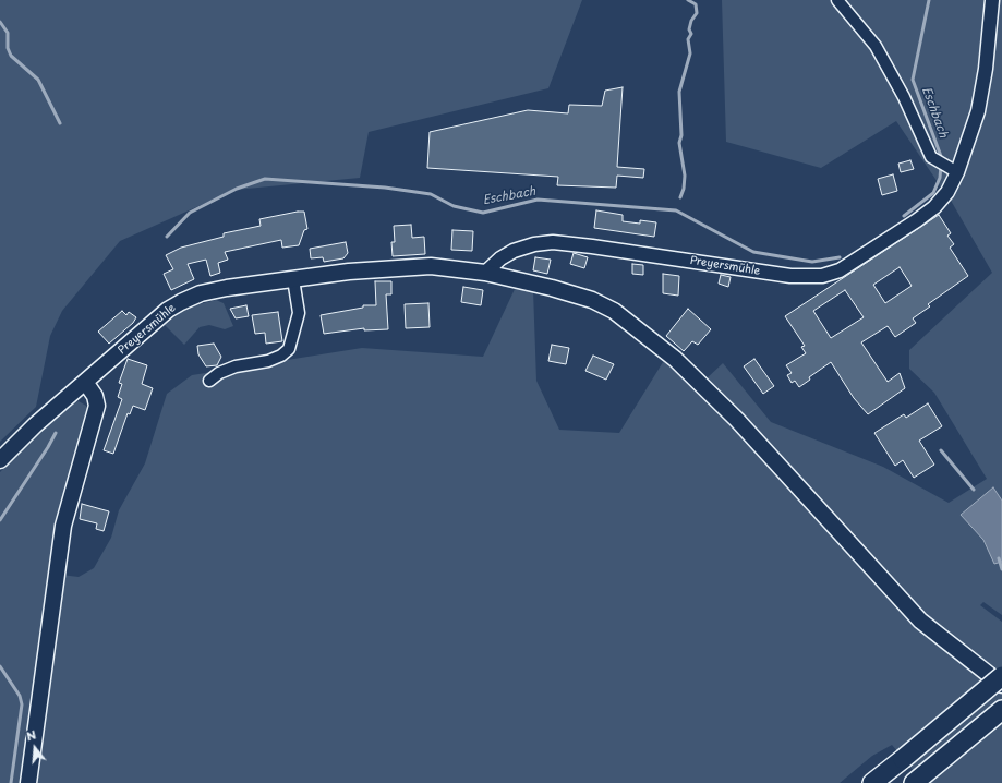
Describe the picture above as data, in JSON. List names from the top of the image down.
{
  "streets": {
    "main road": ["Preyersmühle"]
  },
  "water": ["Eschbach"],
  "north": "top"
}
